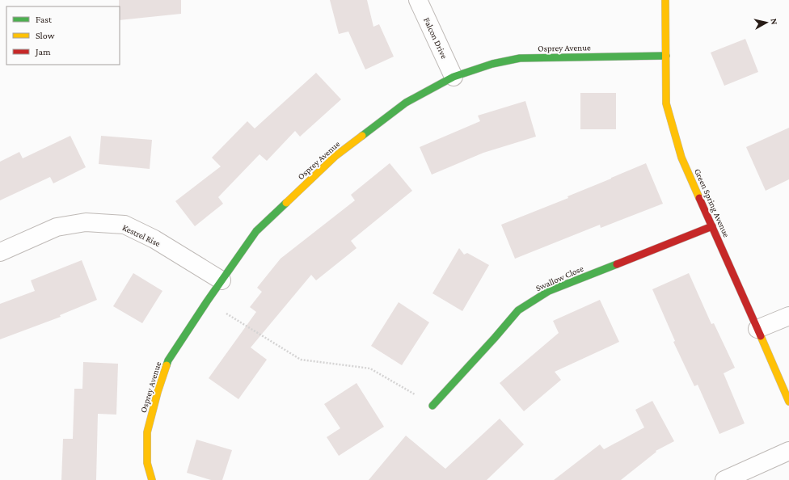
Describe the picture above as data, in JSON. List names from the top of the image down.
{
  "streets": {
    "street": [
      "Falcon Drive",
      "Osprey Avenue",
      "Green Spring Avenue",
      "Kestrel Rise",
      "Swallow Close"
    ]
  },
  "crossings": [
    ["Falcon Drive", "Osprey Avenue"],
    ["Osprey Avenue", "Green Spring Avenue"],
    ["Osprey Avenue", "Kestrel Rise"],
    ["Green Spring Avenue", "Swallow Close"]
  ],
  "legend": ["Fast", "Slow", "Jam"],
  "north": "right"
}
